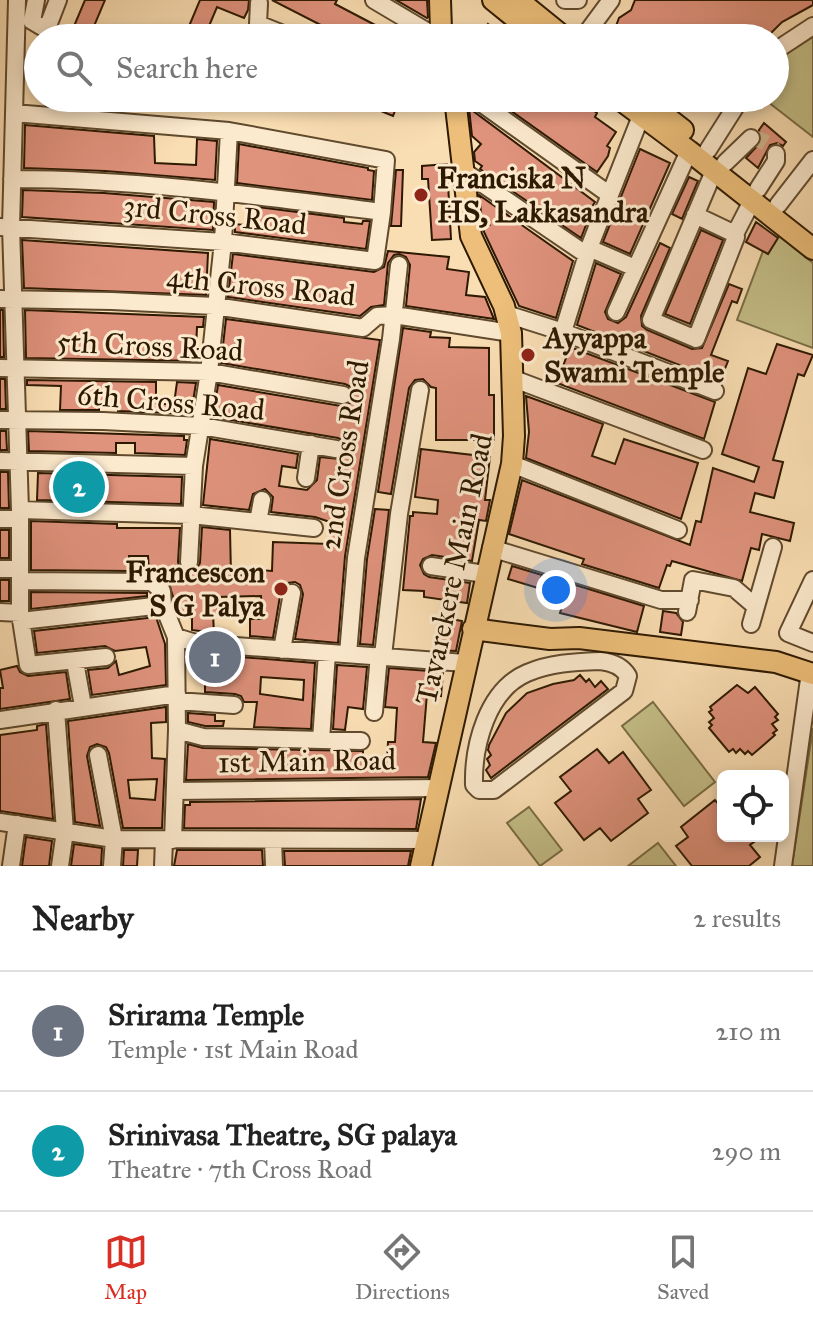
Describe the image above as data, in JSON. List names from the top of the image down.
{
  "streets": {
    "main road": ["Tavarekere Main Road"],
    "street": [
      "3rd Cross Road",
      "4th Cross Road",
      "5th Cross Road",
      "6th Cross Road",
      "2nd Cross Road",
      "1st Main Road"
    ]
  },
  "crossings": [
    ["4th Cross Road", "2nd Cross Road"],
    ["4th Cross Road", "Tavarekere Main Road"],
    ["Tavarekere Main Road", "1st Main Road"]
  ],
  "places": ["Franciska N HS, Lakkasandra", "Ayyappa Swami Temple", "Francescon S G Palya"],
  "page": {
    "search": "Search here",
    "pins": ["2", "1"],
    "heading": ["Nearby", "2 results"],
    "list": [
      {
        "mark": "1",
        "name": "Srirama Temple",
        "note": "Temple · 1st Main Road",
        "value": "210 m"
      },
      {
        "mark": "2",
        "name": "Srinivasa Theatre, SG palaya",
        "note": "Theatre · 7th Cross Road",
        "value": "290 m"
      }
    ],
    "nav": ["Map", "Directions", "Saved"]
  }
}
